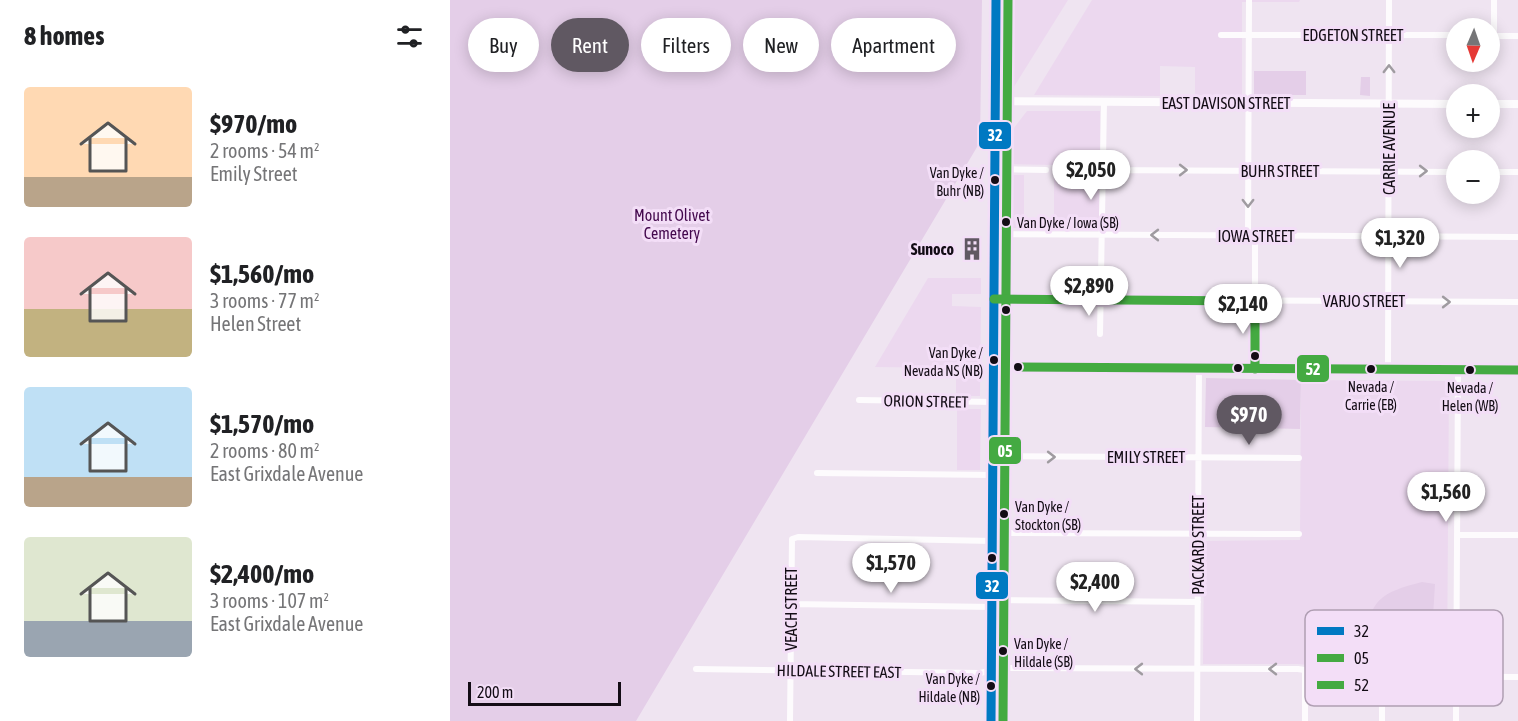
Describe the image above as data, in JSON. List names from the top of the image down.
{
  "streets": {
    "main road": ["EAST DAVISON STREET"],
    "street": [
      "EDGETON STREET",
      "CARRIE AVENUE",
      "BUHR STREET",
      "IOWA STREET",
      "VARJO STREET",
      "ORION STREET",
      "EMILY STREET",
      "PACKARD STREET",
      "VEACH STREET",
      "HILDALE STREET EAST"
    ]
  },
  "crossings": [
    ["EDGETON STREET", "CARRIE AVENUE"],
    ["EAST DAVISON STREET", "CARRIE AVENUE"],
    ["CARRIE AVENUE", "BUHR STREET"],
    ["CARRIE AVENUE", "IOWA STREET"],
    ["CARRIE AVENUE", "VARJO STREET"],
    ["EMILY STREET", "PACKARD STREET"],
    ["PACKARD STREET", "HILDALE STREET EAST"],
    ["VEACH STREET", "HILDALE STREET EAST"]
  ],
  "one_way": ["BUHR STREET", "EMILY STREET", "HILDALE STREET EAST"],
  "parks": ["Mount Olivet Cemetery"],
  "places": {
    "other": [
      "Van Dyke / Buhr (NB)",
      "Van Dyke / Iowa (SB)",
      "Van Dyke / Nevada NS (NB)",
      "Nevada / Carrie (EB)",
      "Nevada / Helen (WB)",
      "Van Dyke / Stockton (SB)",
      "Van Dyke / Hildale (SB)",
      "Van Dyke / Hildale (NB)"
    ],
    "building": ["Sunoco"]
  },
  "lines": ["transit line 32", "transit line 05", "transit line 52"],
  "legend": ["32", "05", "52"],
  "scale_bar": "200 m",
  "north": "bottom",
  "page": {
    "heading": "8 homes",
    "map_buttons": ["+", "−"],
    "chip": [
      "Buy",
      "Rent",
      "Filters",
      "New",
      "Apartment"
    ],
    "list": [
      {
        "name": "$970/mo",
        "note": "2 rooms · 54 m² · Emily Street"
      },
      {
        "name": "$1,560/mo",
        "note": "3 rooms · 77 m² · Helen Street"
      },
      {
        "name": "$1,570/mo",
        "note": "2 rooms · 80 m² · East Grixdale Avenue"
      },
      {
        "name": "$2,400/mo",
        "note": "3 rooms · 107 m² · East Grixdale Avenue"
      }
    ],
    "price": [
      "$2,050",
      "$1,320",
      "$2,890",
      "$2,140",
      "$970",
      "$1,560",
      "$1,570",
      "$2,400"
    ],
    "scale": "200 m"
  }
}
